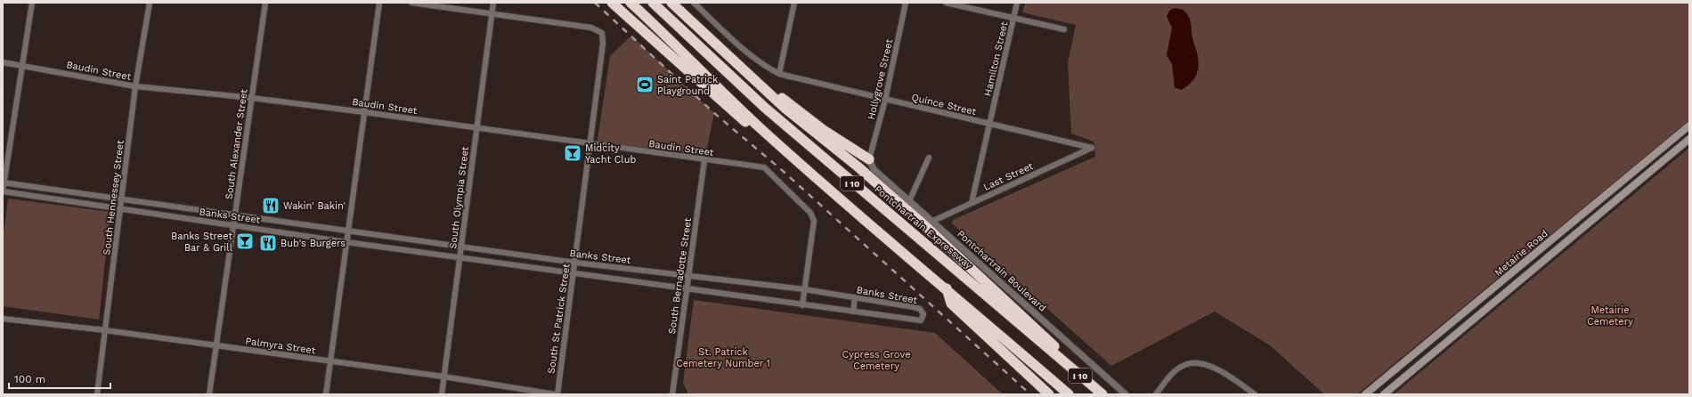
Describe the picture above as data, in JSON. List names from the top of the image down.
{
  "streets": {
    "highway": ["I 10", "Pontchartrain Expressway"],
    "main road": ["Metairie Road"],
    "street": [
      "Hamilton Street",
      "Baudin Street",
      "Hollygrove Street",
      "Quince Street",
      "South Alexander Street",
      "Last Street",
      "South Hennessey Street",
      "South Olympia Street",
      "Banks Street",
      "Pontchartrain Boulevard",
      "South Bernadotte Street",
      "South St Patrick Street",
      "Palmyra Street"
    ]
  },
  "crossings": [
    ["Hamilton Street", "Quince Street"],
    ["Hamilton Street", "Last Street"],
    ["Baudin Street", "South Alexander Street"],
    ["Baudin Street", "South Hennessey Street"],
    ["Baudin Street", "South Olympia Street"],
    ["Baudin Street", "Banks Street"],
    ["Baudin Street", "South Bernadotte Street"],
    ["Baudin Street", "South St Patrick Street"],
    ["Hollygrove Street", "Quince Street"],
    ["Hollygrove Street", "Pontchartrain Boulevard"],
    ["Quince Street", "Last Street"],
    ["South Alexander Street", "Banks Street"],
    ["South Alexander Street", "Palmyra Street"],
    ["Last Street", "Pontchartrain Boulevard"],
    ["South Hennessey Street", "Banks Street"],
    ["South Hennessey Street", "Palmyra Street"],
    ["South Olympia Street", "Banks Street"],
    ["South Olympia Street", "South St Patrick Street"],
    ["South Olympia Street", "Palmyra Street"],
    ["Banks Street", "South Bernadotte Street"],
    ["Banks Street", "South St Patrick Street"],
    ["South St Patrick Street", "Palmyra Street"]
  ],
  "parks": ["Metairie Cemetery", "St. Patrick Cemetery Number 1", "Cypress Grove Cemetery"],
  "places": {
    "sports": ["Saint Patrick Playground"],
    "bar": ["Midcity Yacht Club", "Banks Street Bar & Grill"],
    "restaurant": ["Wakin' Bakin'", "Bub's Burgers"]
  },
  "scale_bar": "100 m"
}
